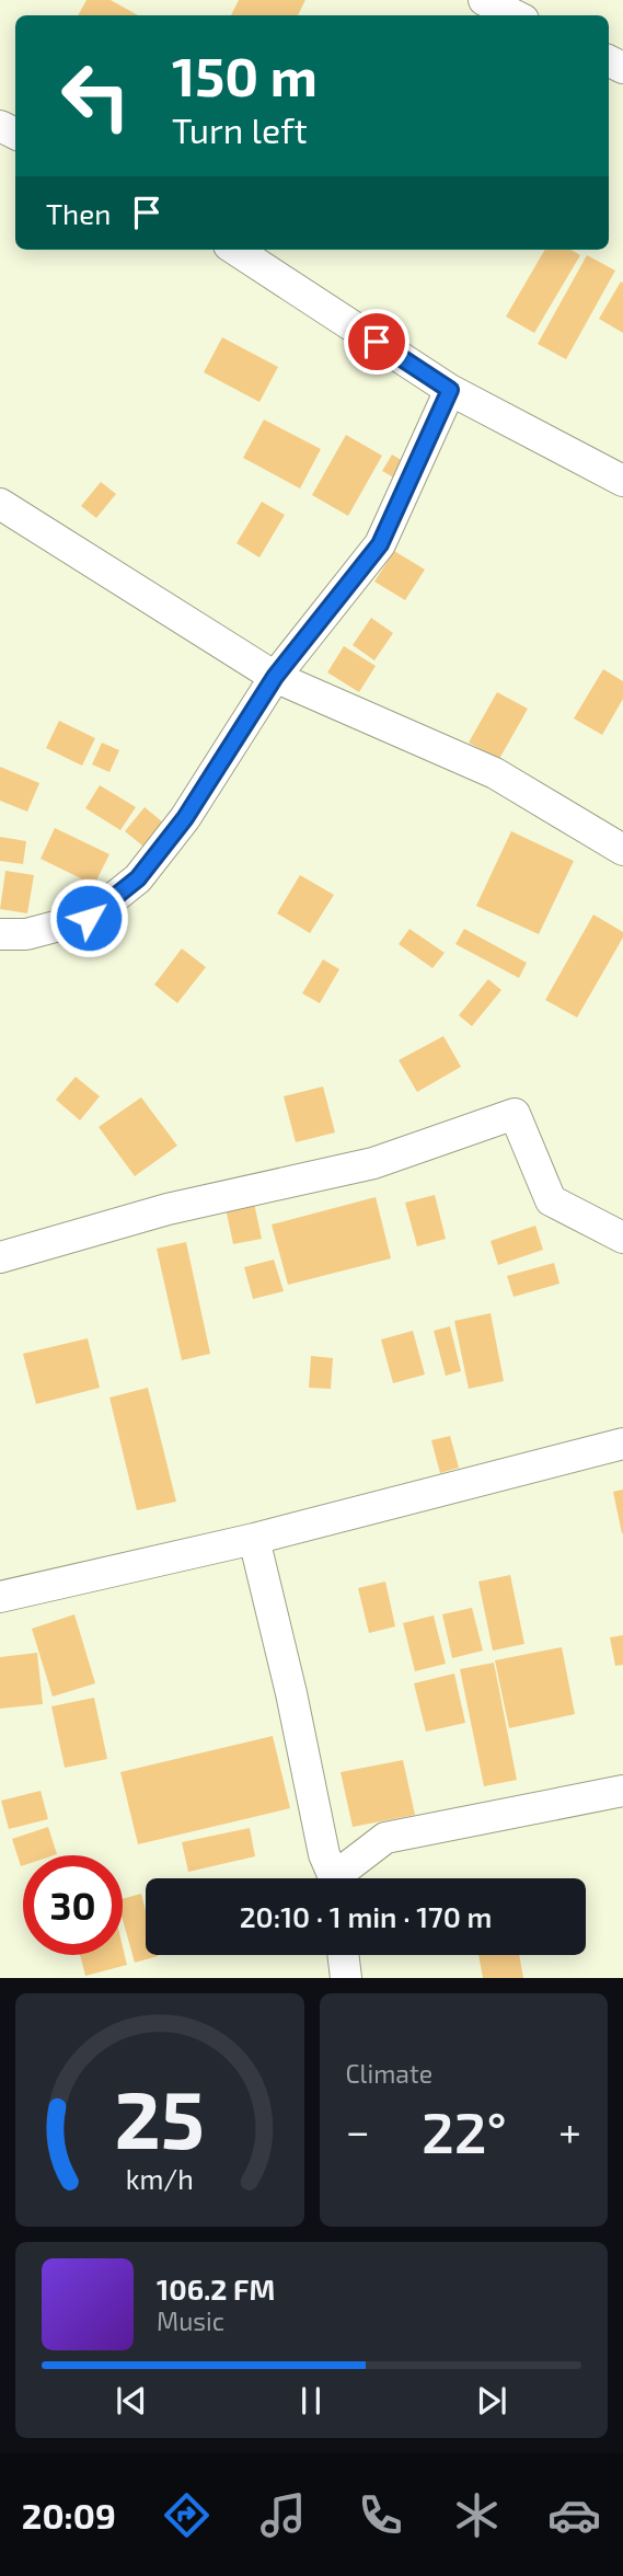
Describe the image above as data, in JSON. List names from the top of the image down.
{
  "page": {
    "turn": ["150 m", "Turn left"],
    "then": "Then",
    "limit": "30",
    "trip": "20:10 · 1 min · 170 m",
    "tile": "Climate",
    "heat": ["−", "22°", "+"],
    "song": ["106.2 FM", "Music"],
    "tabs": "20:09",
    "gauge": ["25", "km/h"]
  }
}
